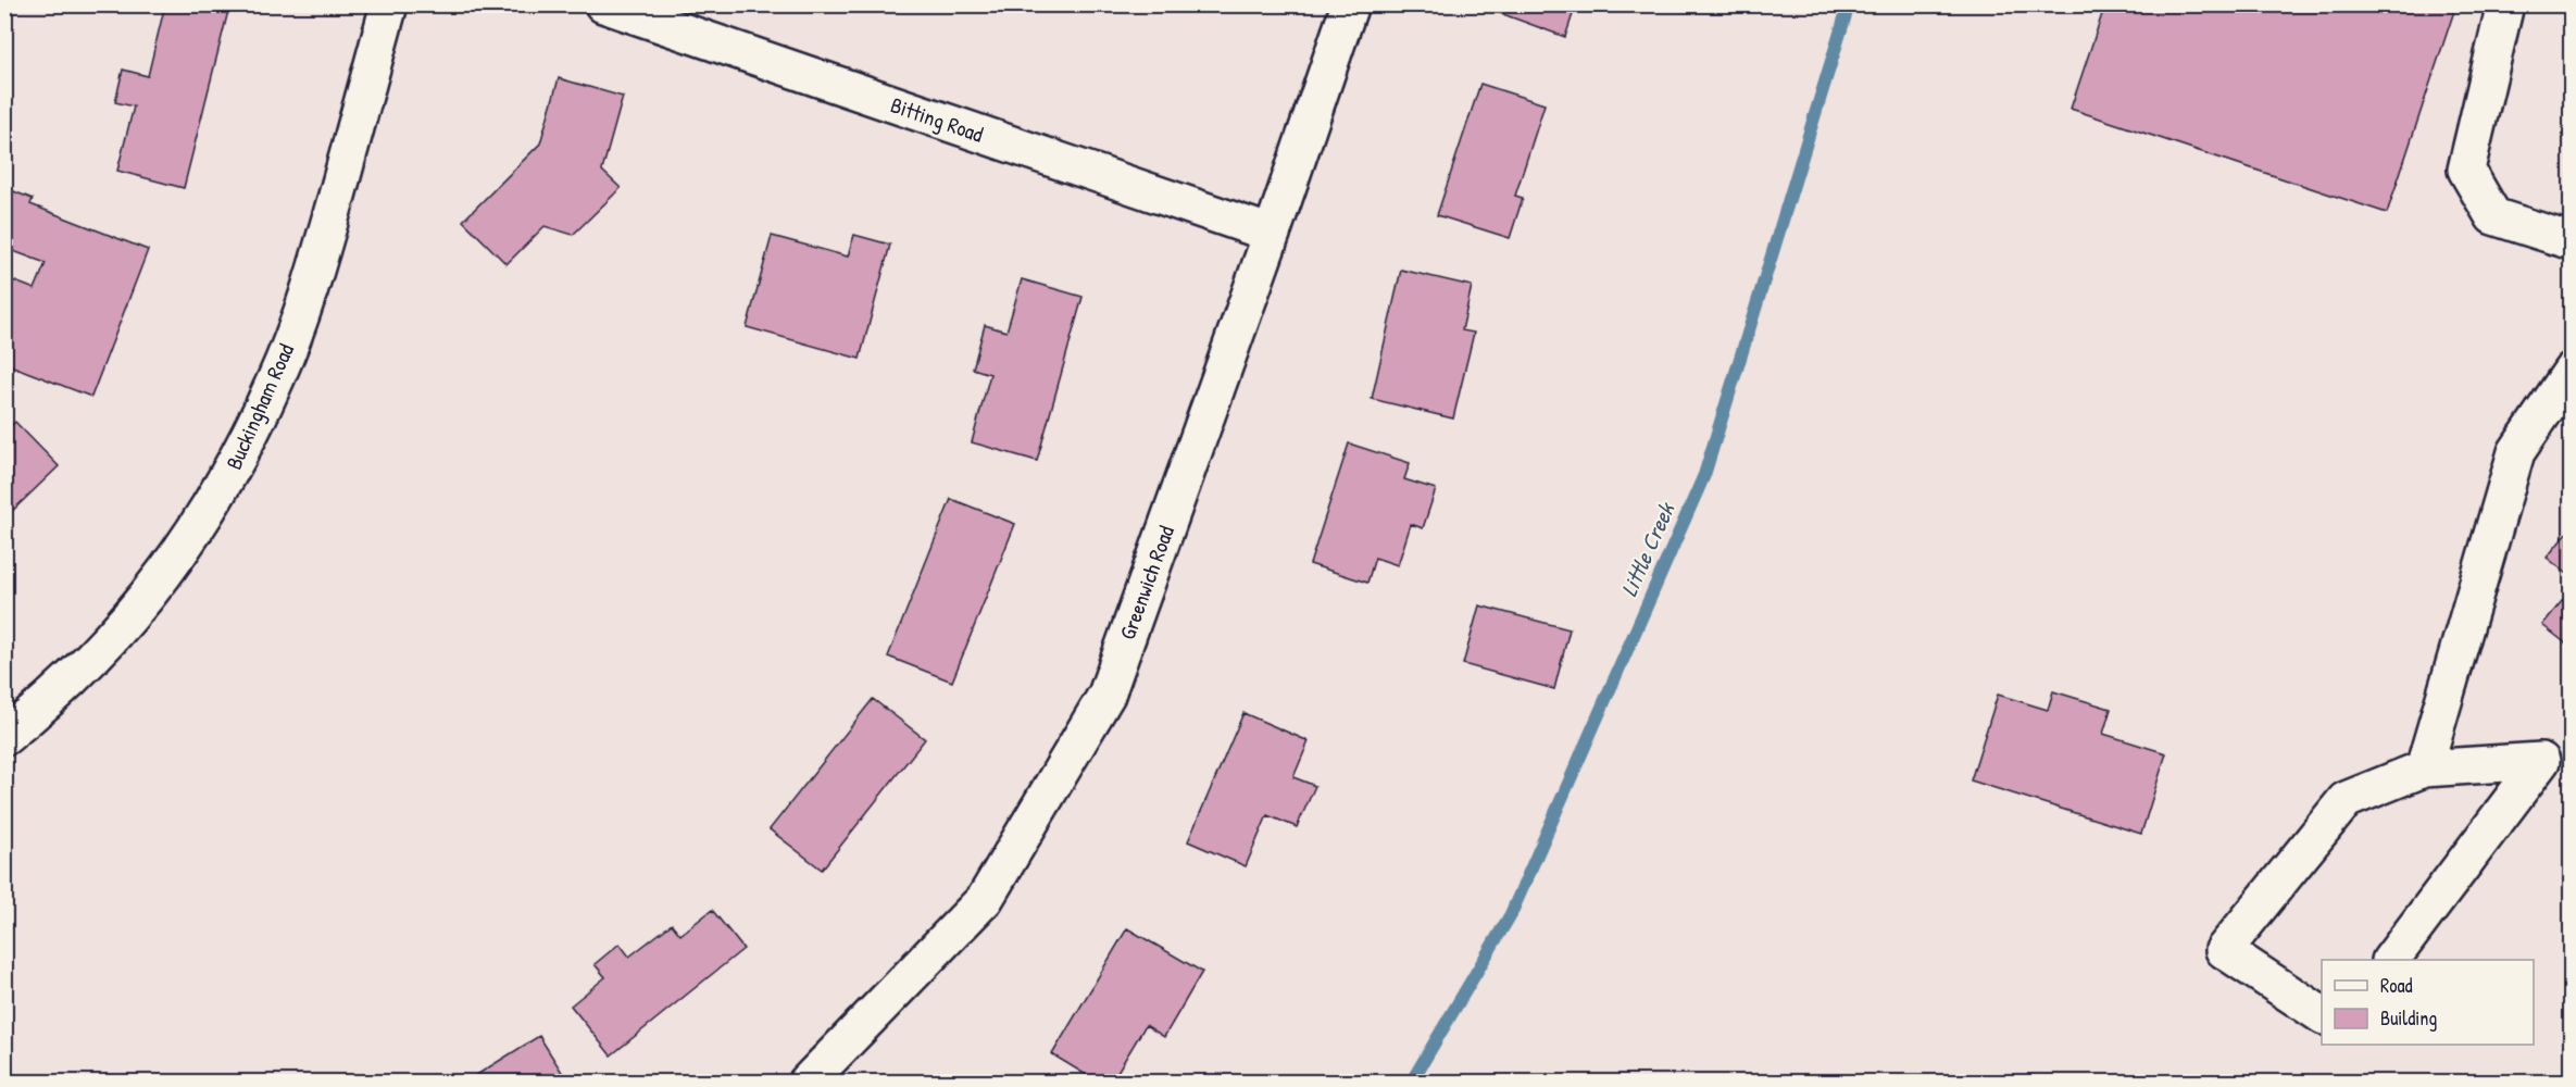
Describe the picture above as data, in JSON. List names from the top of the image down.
{
  "streets": {
    "street": ["Bitting Road", "Buckingham Road", "Greenwich Road"]
  },
  "crossings": [
    ["Bitting Road", "Greenwich Road"]
  ],
  "water": ["Little Creek"],
  "legend": ["Road", "Building"]
}
